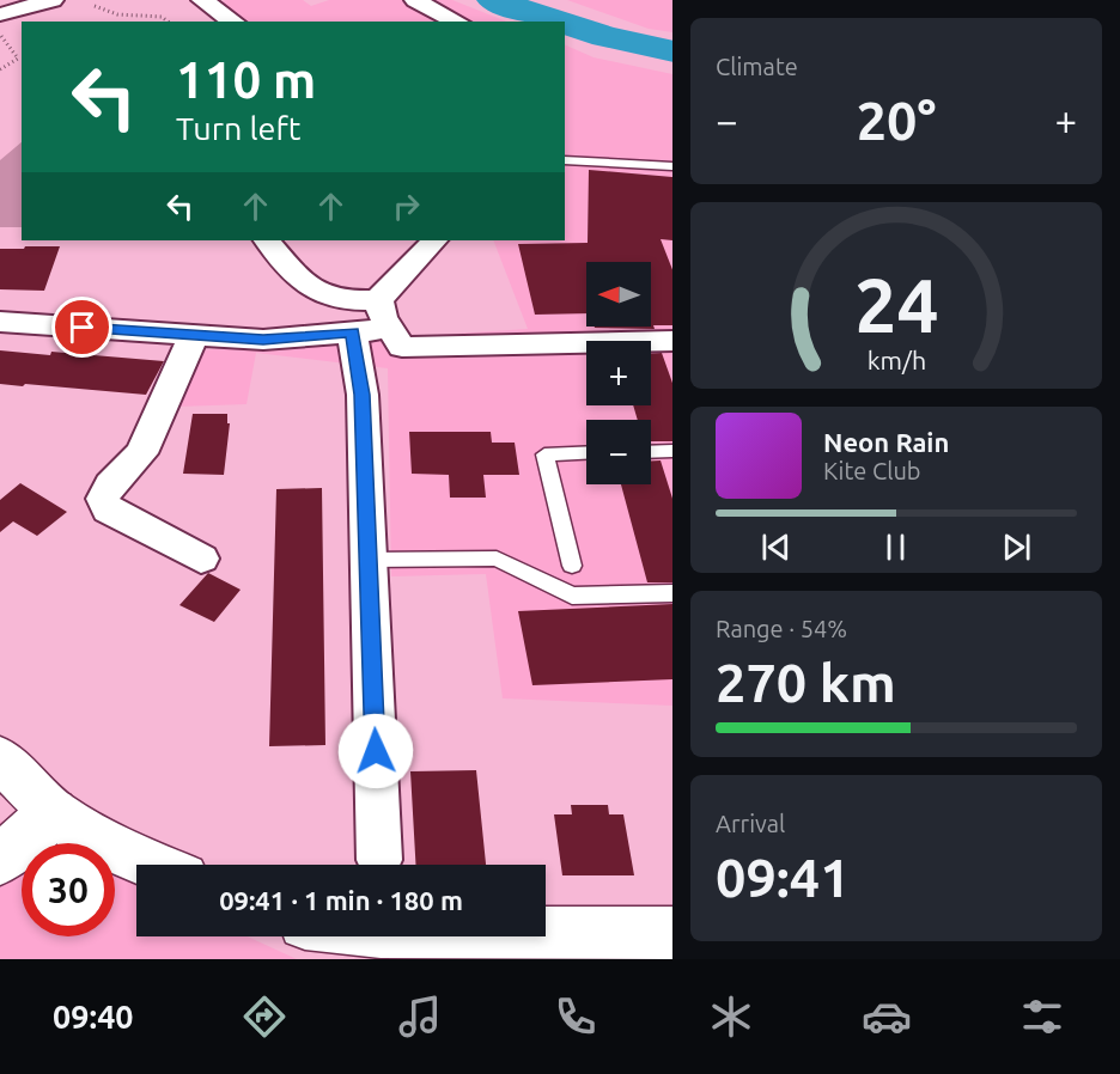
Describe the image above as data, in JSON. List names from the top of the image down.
{
  "north": "left",
  "page": {
    "tile": [
      "Climate",
      ["Range · 54%", "270 km"],
      ["Arrival", "09:41"]
    ],
    "turn": ["110 m", "Turn left"],
    "heat": ["−", "20°", "+"],
    "map_buttons": ["+", "−"],
    "song": ["Neon Rain", "Kite Club"],
    "limit": "30",
    "trip": "09:41 · 1 min · 180 m",
    "tabs": "09:40",
    "gauge": ["24", "km/h"]
  }
}
